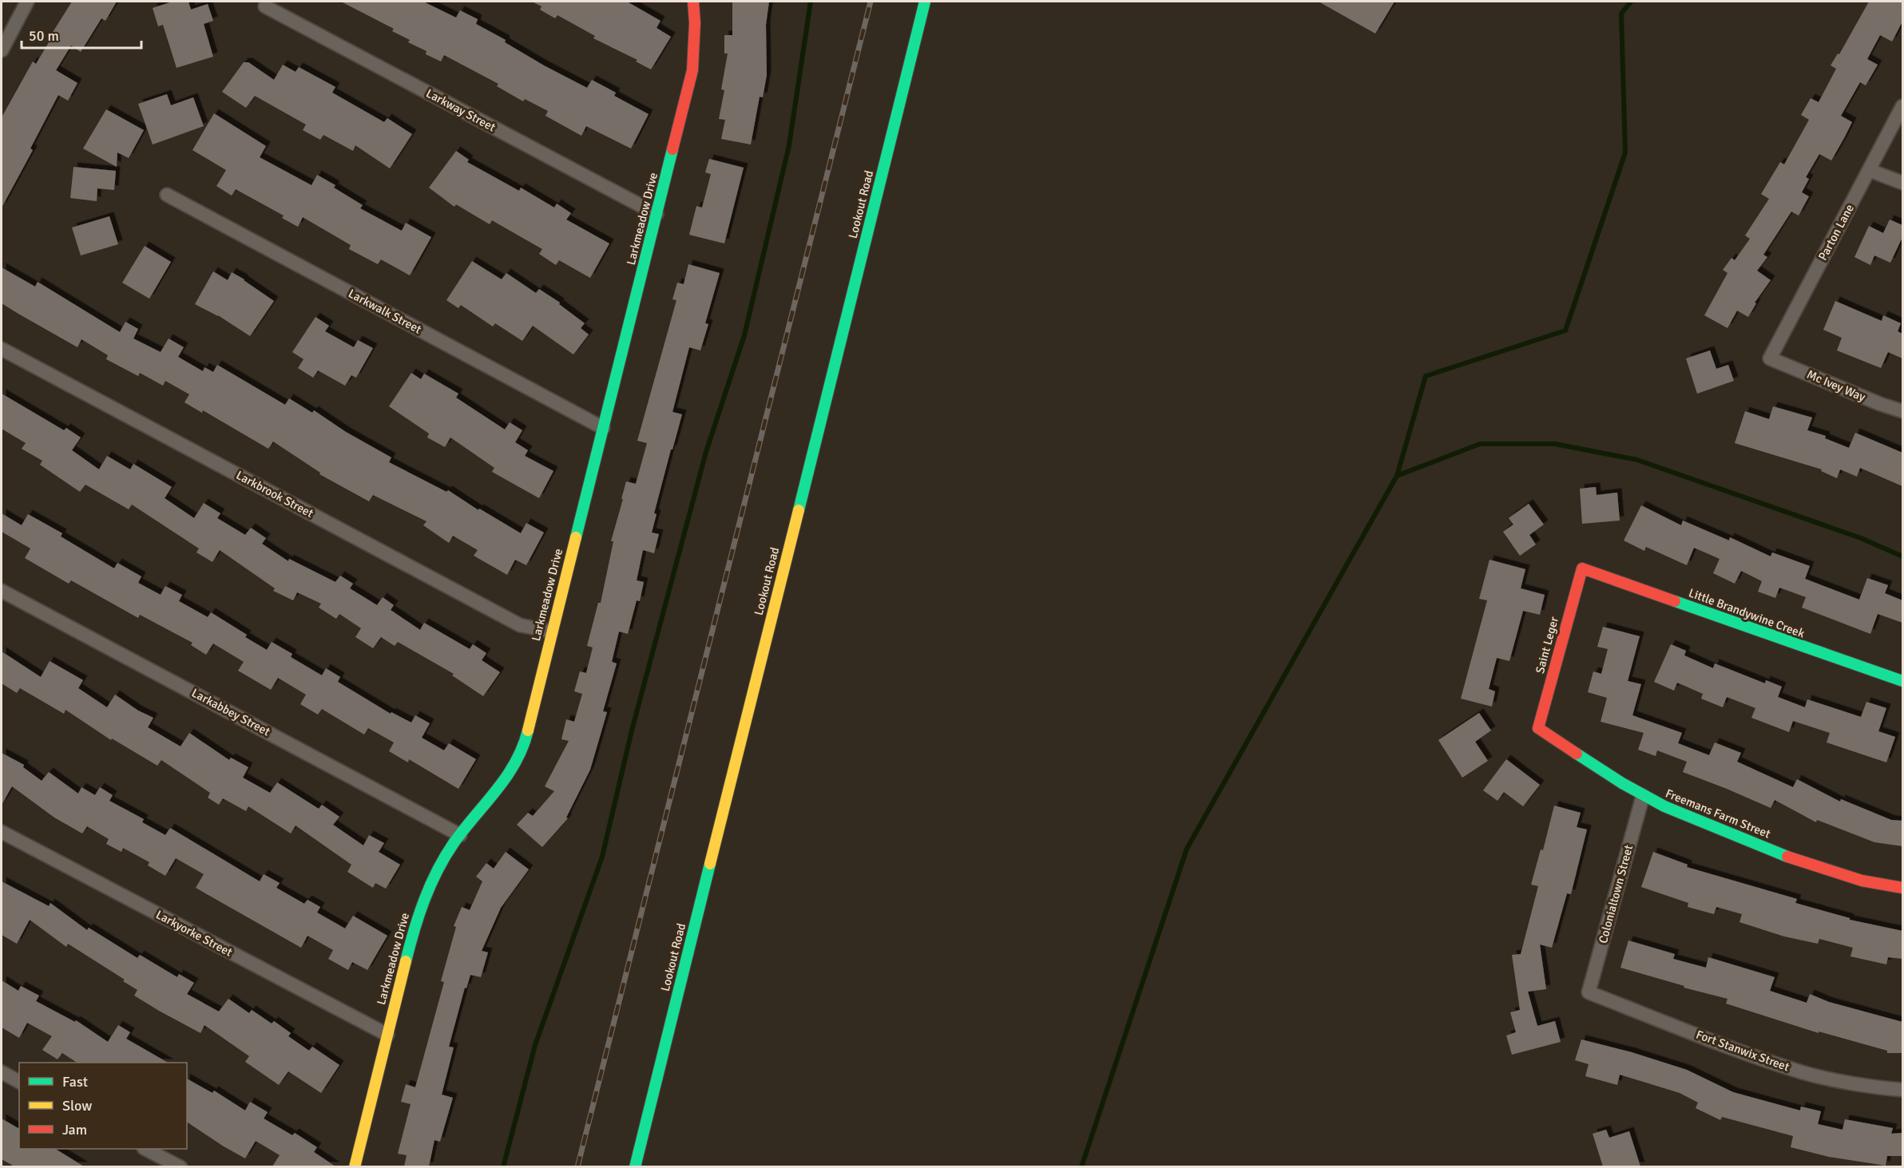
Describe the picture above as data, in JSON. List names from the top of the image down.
{
  "streets": {
    "street": [
      "Larkway Street",
      "Lookout Road",
      "Larkmeadow Drive",
      "Parton Lane",
      "Larkwalk Street",
      "Mc Ivey Way",
      "Larkbrook Street",
      "Little Brandywine Creek",
      "Saint Leger",
      "Larkabbey Street",
      "Freemans Farm Street",
      "Colonialtown Street",
      "Larkyorke Street",
      "Fort Stanwix Street"
    ]
  },
  "crossings": [
    ["Larkway Street", "Larkmeadow Drive"],
    ["Larkmeadow Drive", "Larkwalk Street"],
    ["Larkmeadow Drive", "Larkbrook Street"],
    ["Larkmeadow Drive", "Larkabbey Street"],
    ["Larkmeadow Drive", "Larkyorke Street"],
    ["Parton Lane", "Mc Ivey Way"],
    ["Little Brandywine Creek", "Saint Leger"],
    ["Saint Leger", "Freemans Farm Street"],
    ["Freemans Farm Street", "Colonialtown Street"],
    ["Colonialtown Street", "Fort Stanwix Street"]
  ],
  "legend": ["Fast", "Slow", "Jam"],
  "scale_bar": "50 m"
}
